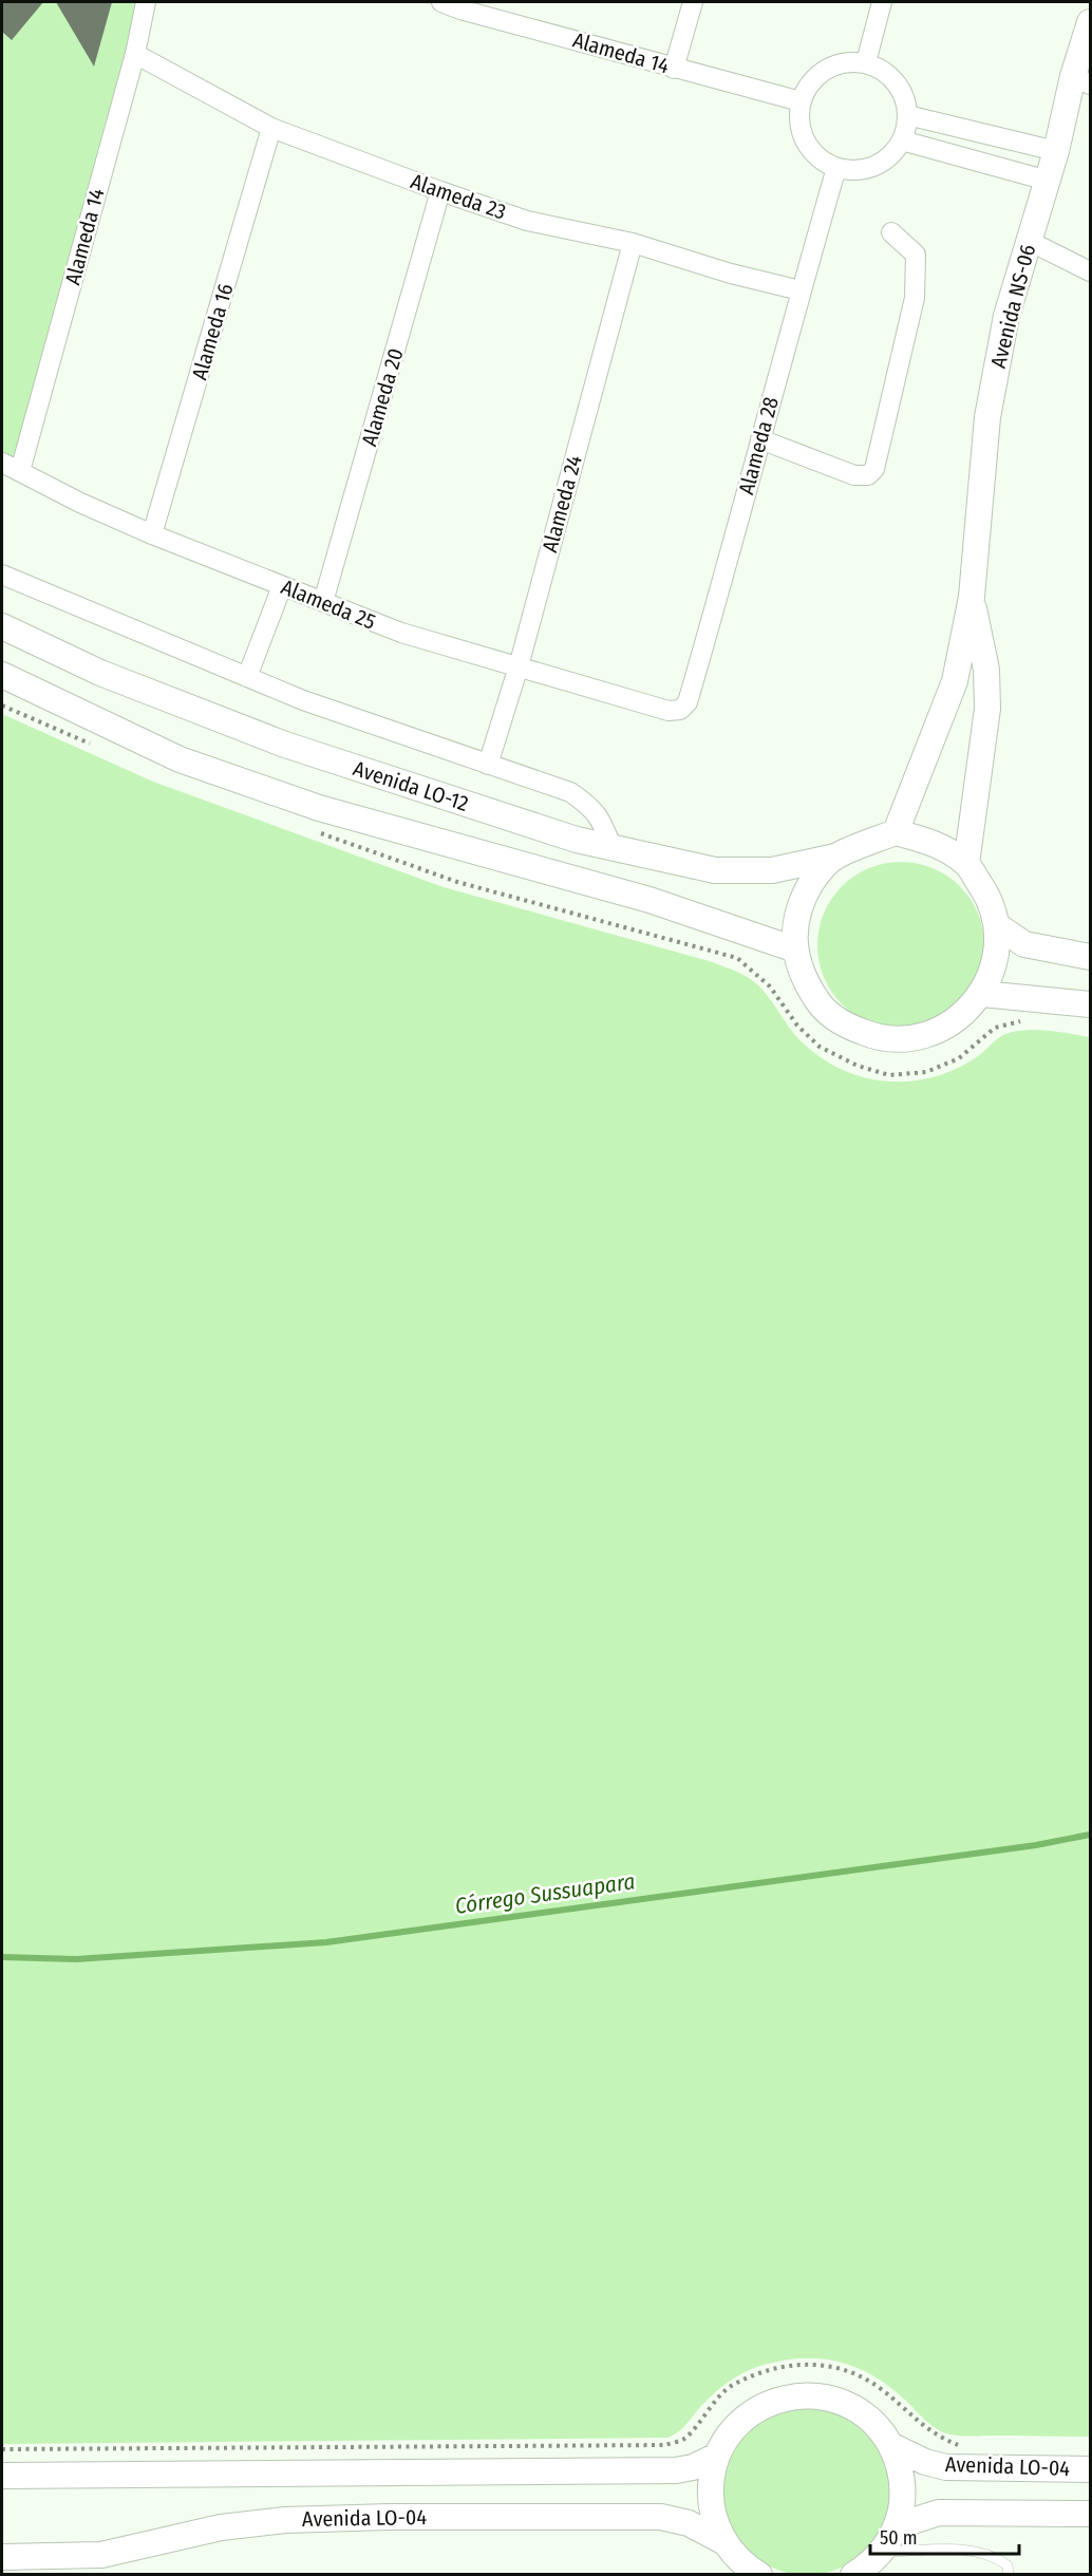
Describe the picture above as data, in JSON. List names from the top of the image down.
{
  "streets": {
    "street": [
      "Alameda 14",
      "Alameda 23",
      "Avenida NS-06",
      "Alameda 16",
      "Alameda 20",
      "Alameda 28",
      "Alameda 24",
      "Alameda 25",
      "Avenida LO-12",
      "Avenida LO-04"
    ]
  },
  "crossings": [
    ["Alameda 14", "Alameda 23"],
    ["Alameda 14", "Alameda 28"],
    ["Alameda 14", "Alameda 25"],
    ["Alameda 23", "Alameda 16"],
    ["Alameda 23", "Alameda 20"],
    ["Alameda 23", "Alameda 28"],
    ["Alameda 23", "Alameda 24"],
    ["Avenida NS-06", "Avenida LO-12"],
    ["Alameda 16", "Alameda 25"],
    ["Alameda 20", "Alameda 25"],
    ["Alameda 28", "Alameda 25"],
    ["Alameda 24", "Alameda 25"]
  ],
  "water": ["Córrego Sussuapara"],
  "scale_bar": "50 m"
}
